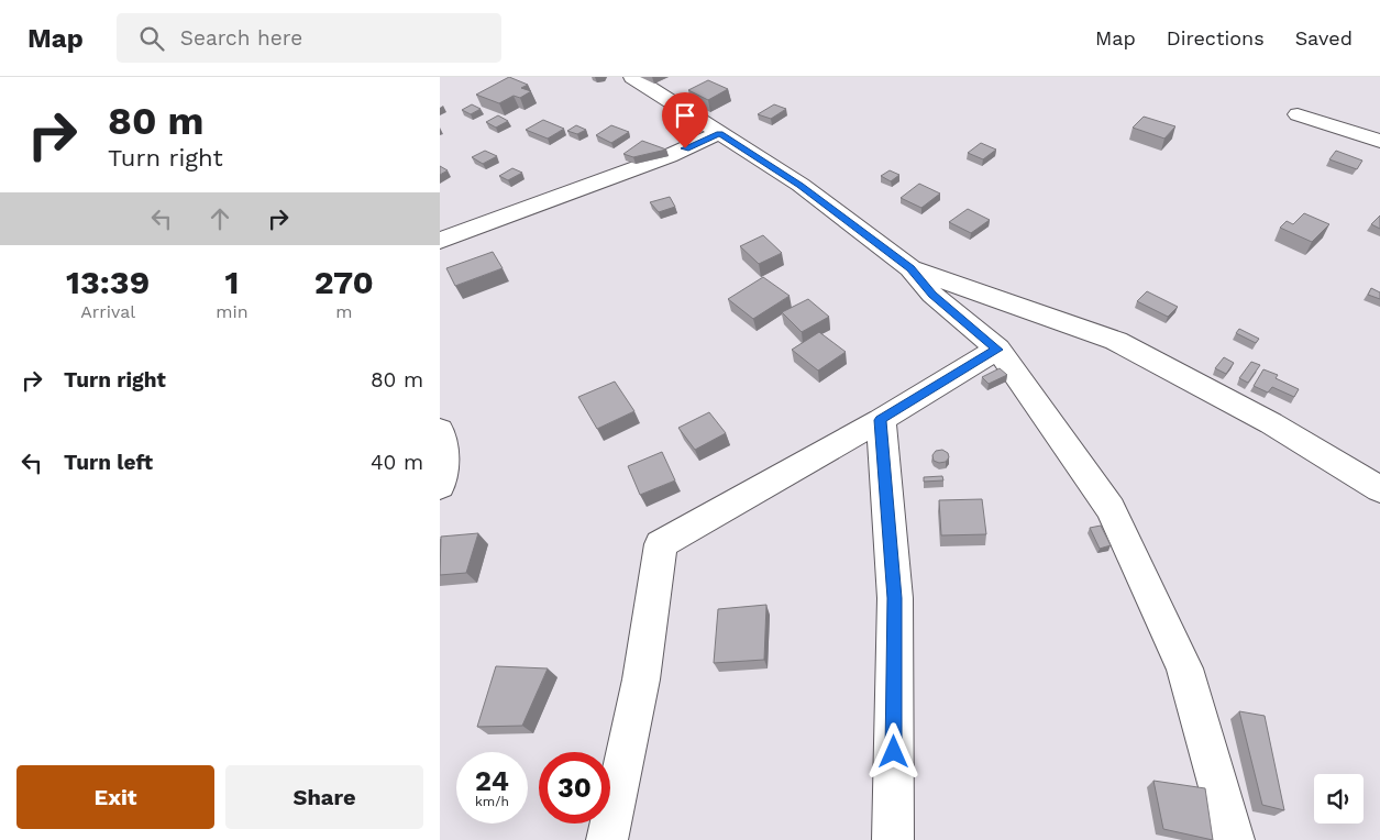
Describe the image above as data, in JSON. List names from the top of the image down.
{
  "page": {
    "header": "Map",
    "search": "Search here",
    "nav": ["Map", "Directions", "Saved"],
    "turn": ["80 m", "Turn right"],
    "eta": [
      "13:39",
      "Arrival",
      "1",
      "min",
      "270",
      "m"
    ],
    "list": [
      {
        "name": "Turn right",
        "value": "80 m"
      },
      {
        "name": "Turn left",
        "value": "40 m"
      }
    ],
    "speed": "24 km/h",
    "limit": "30",
    "buttons": ["Exit", "Share"]
  }
}
